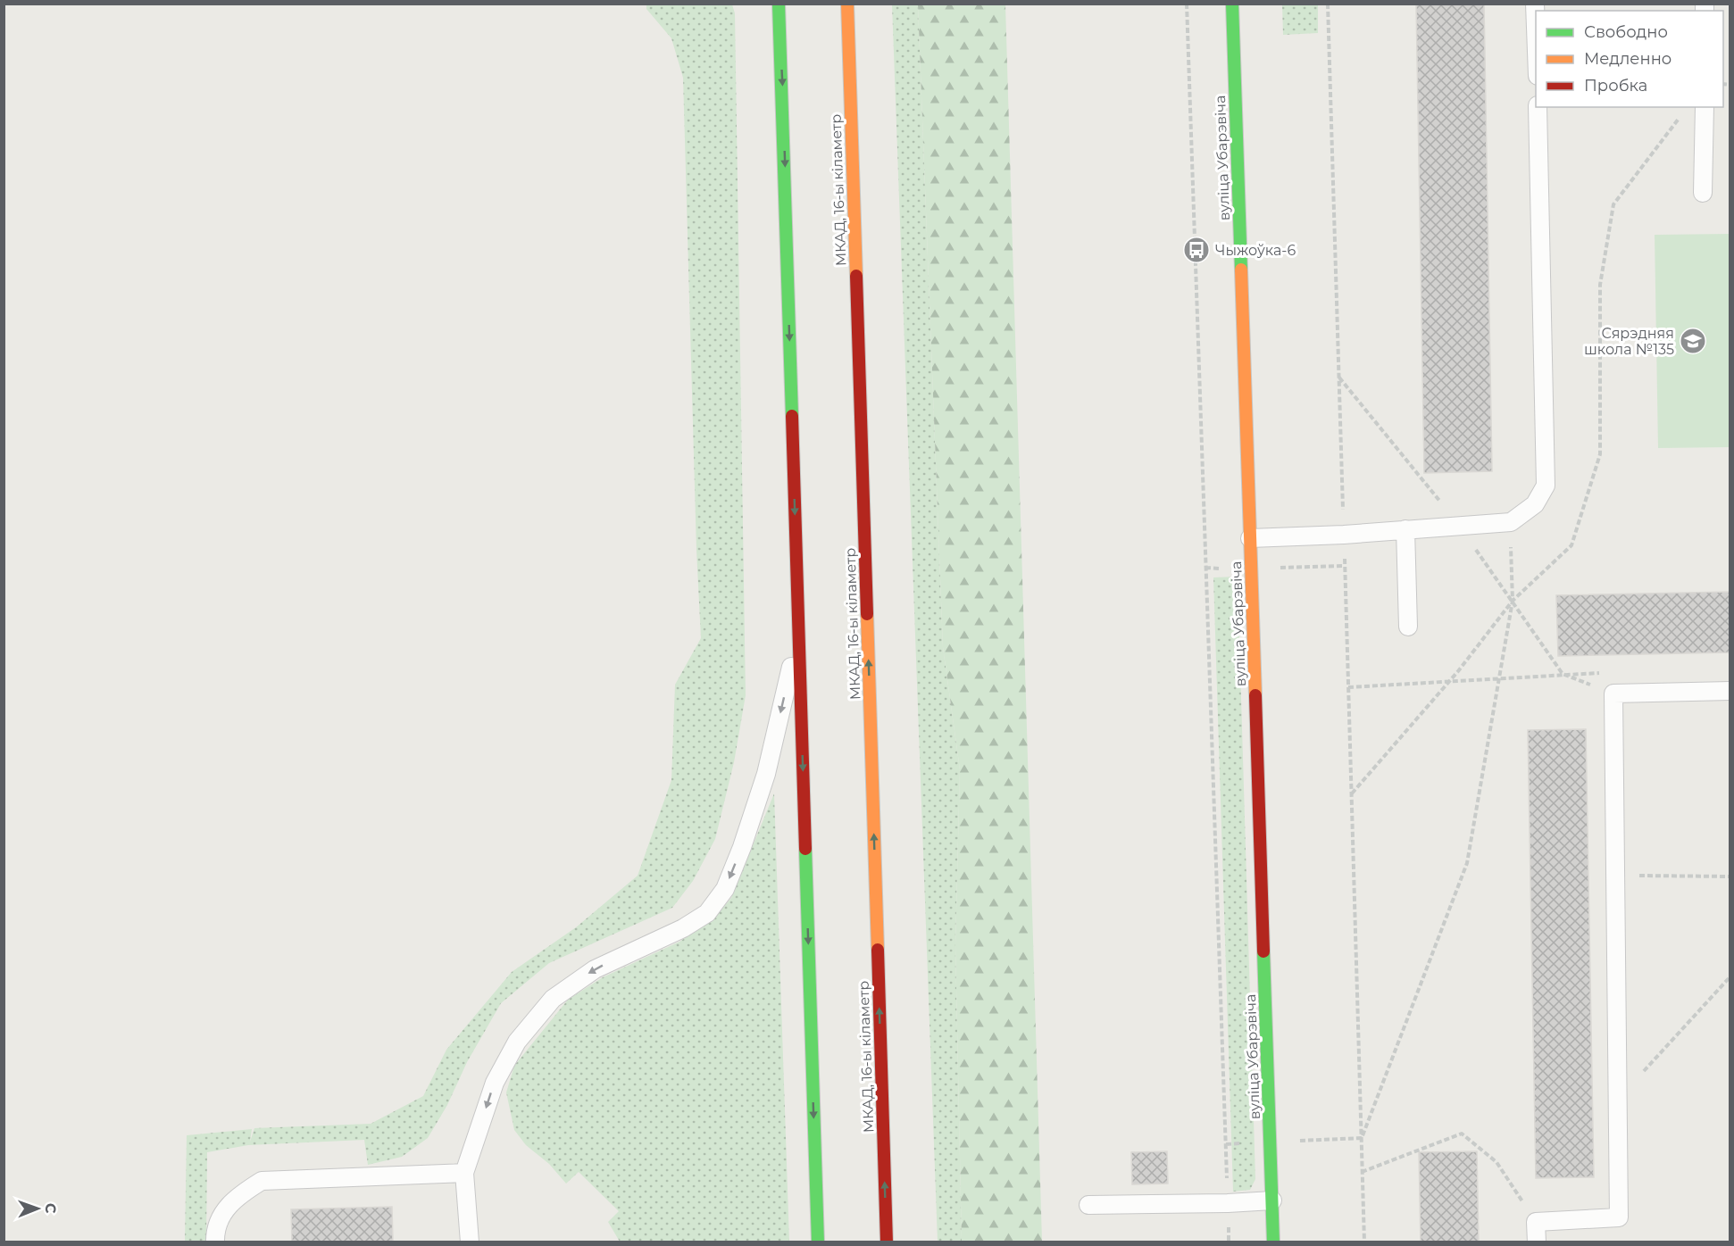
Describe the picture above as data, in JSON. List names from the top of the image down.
{
  "streets": {
    "main road": ["вуліца Убарэвіча", "МКАД, 16-ы кіламетр"]
  },
  "places": {
    "bus stop": ["Чыжоўка-6"],
    "school or university": ["Сярэдняя школа №135"]
  },
  "legend": ["Свободно", "Медленно", "Пробка"],
  "north": "right"
}
